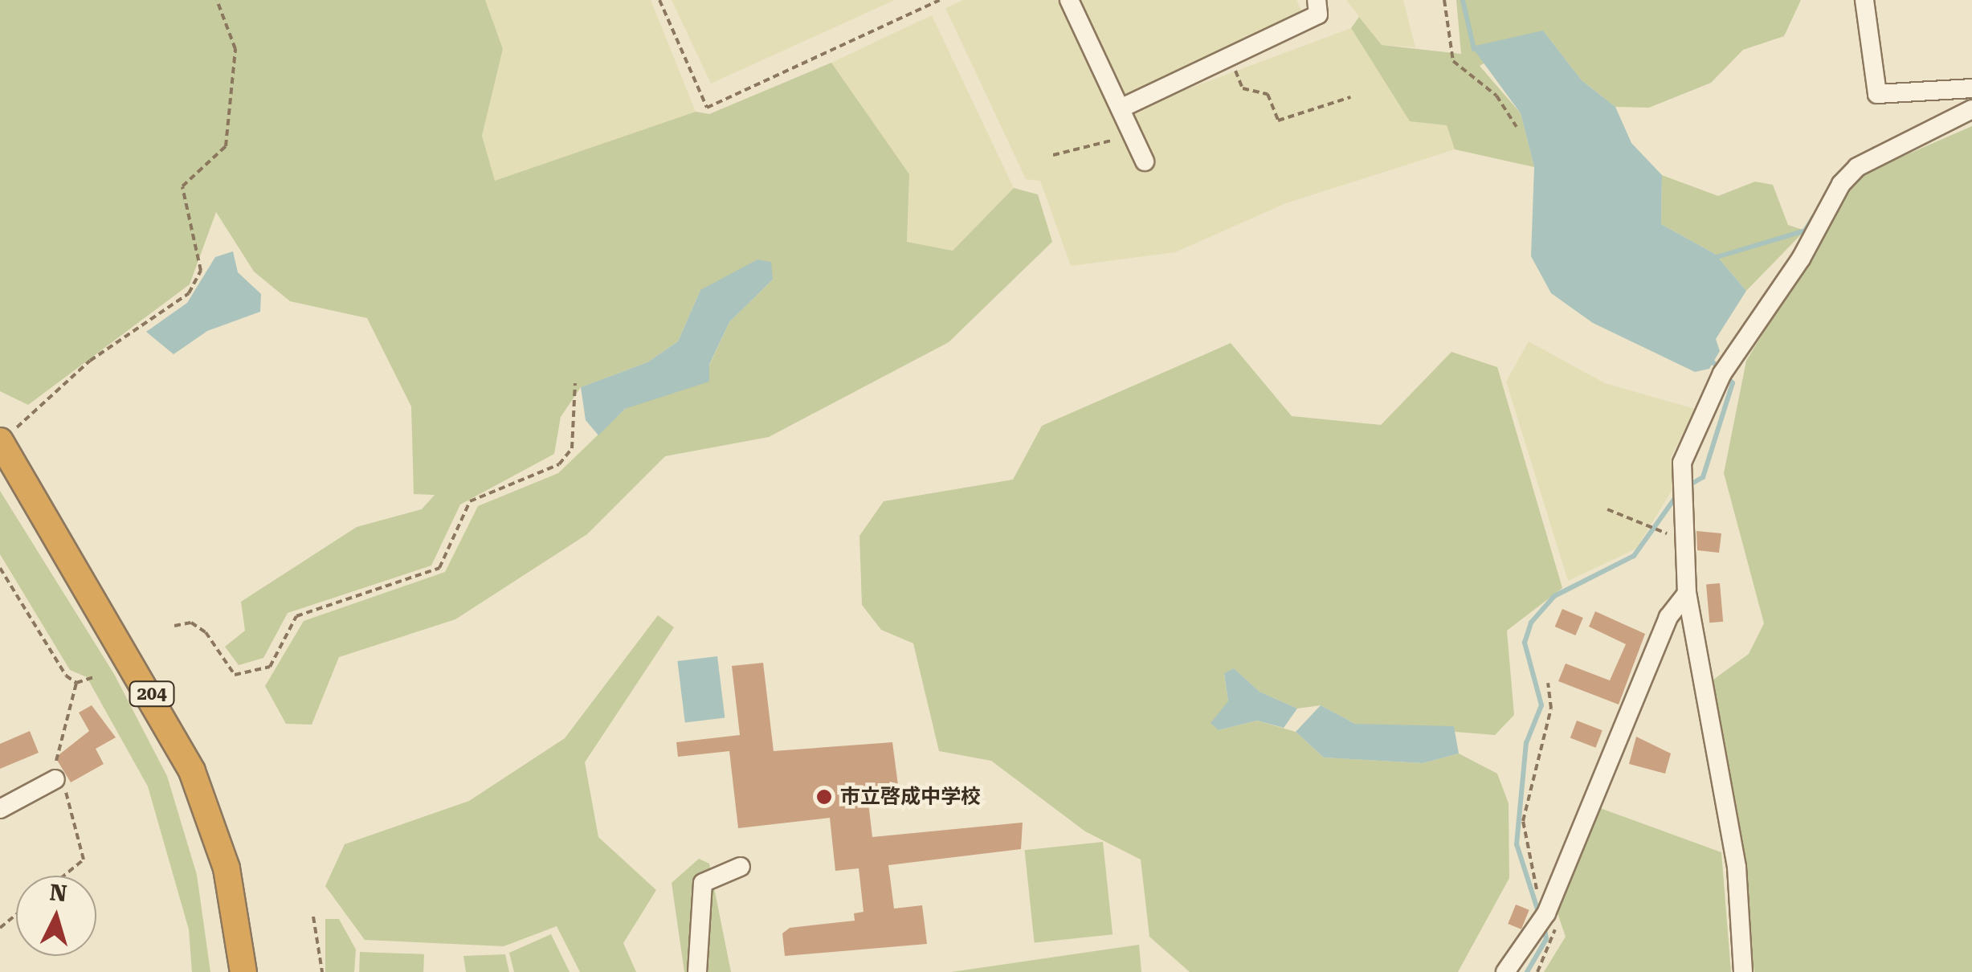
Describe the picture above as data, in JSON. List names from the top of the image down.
{
  "streets": {
    "highway": ["204"]
  },
  "places": ["市立啓成中学校"],
  "north": "top"
}
